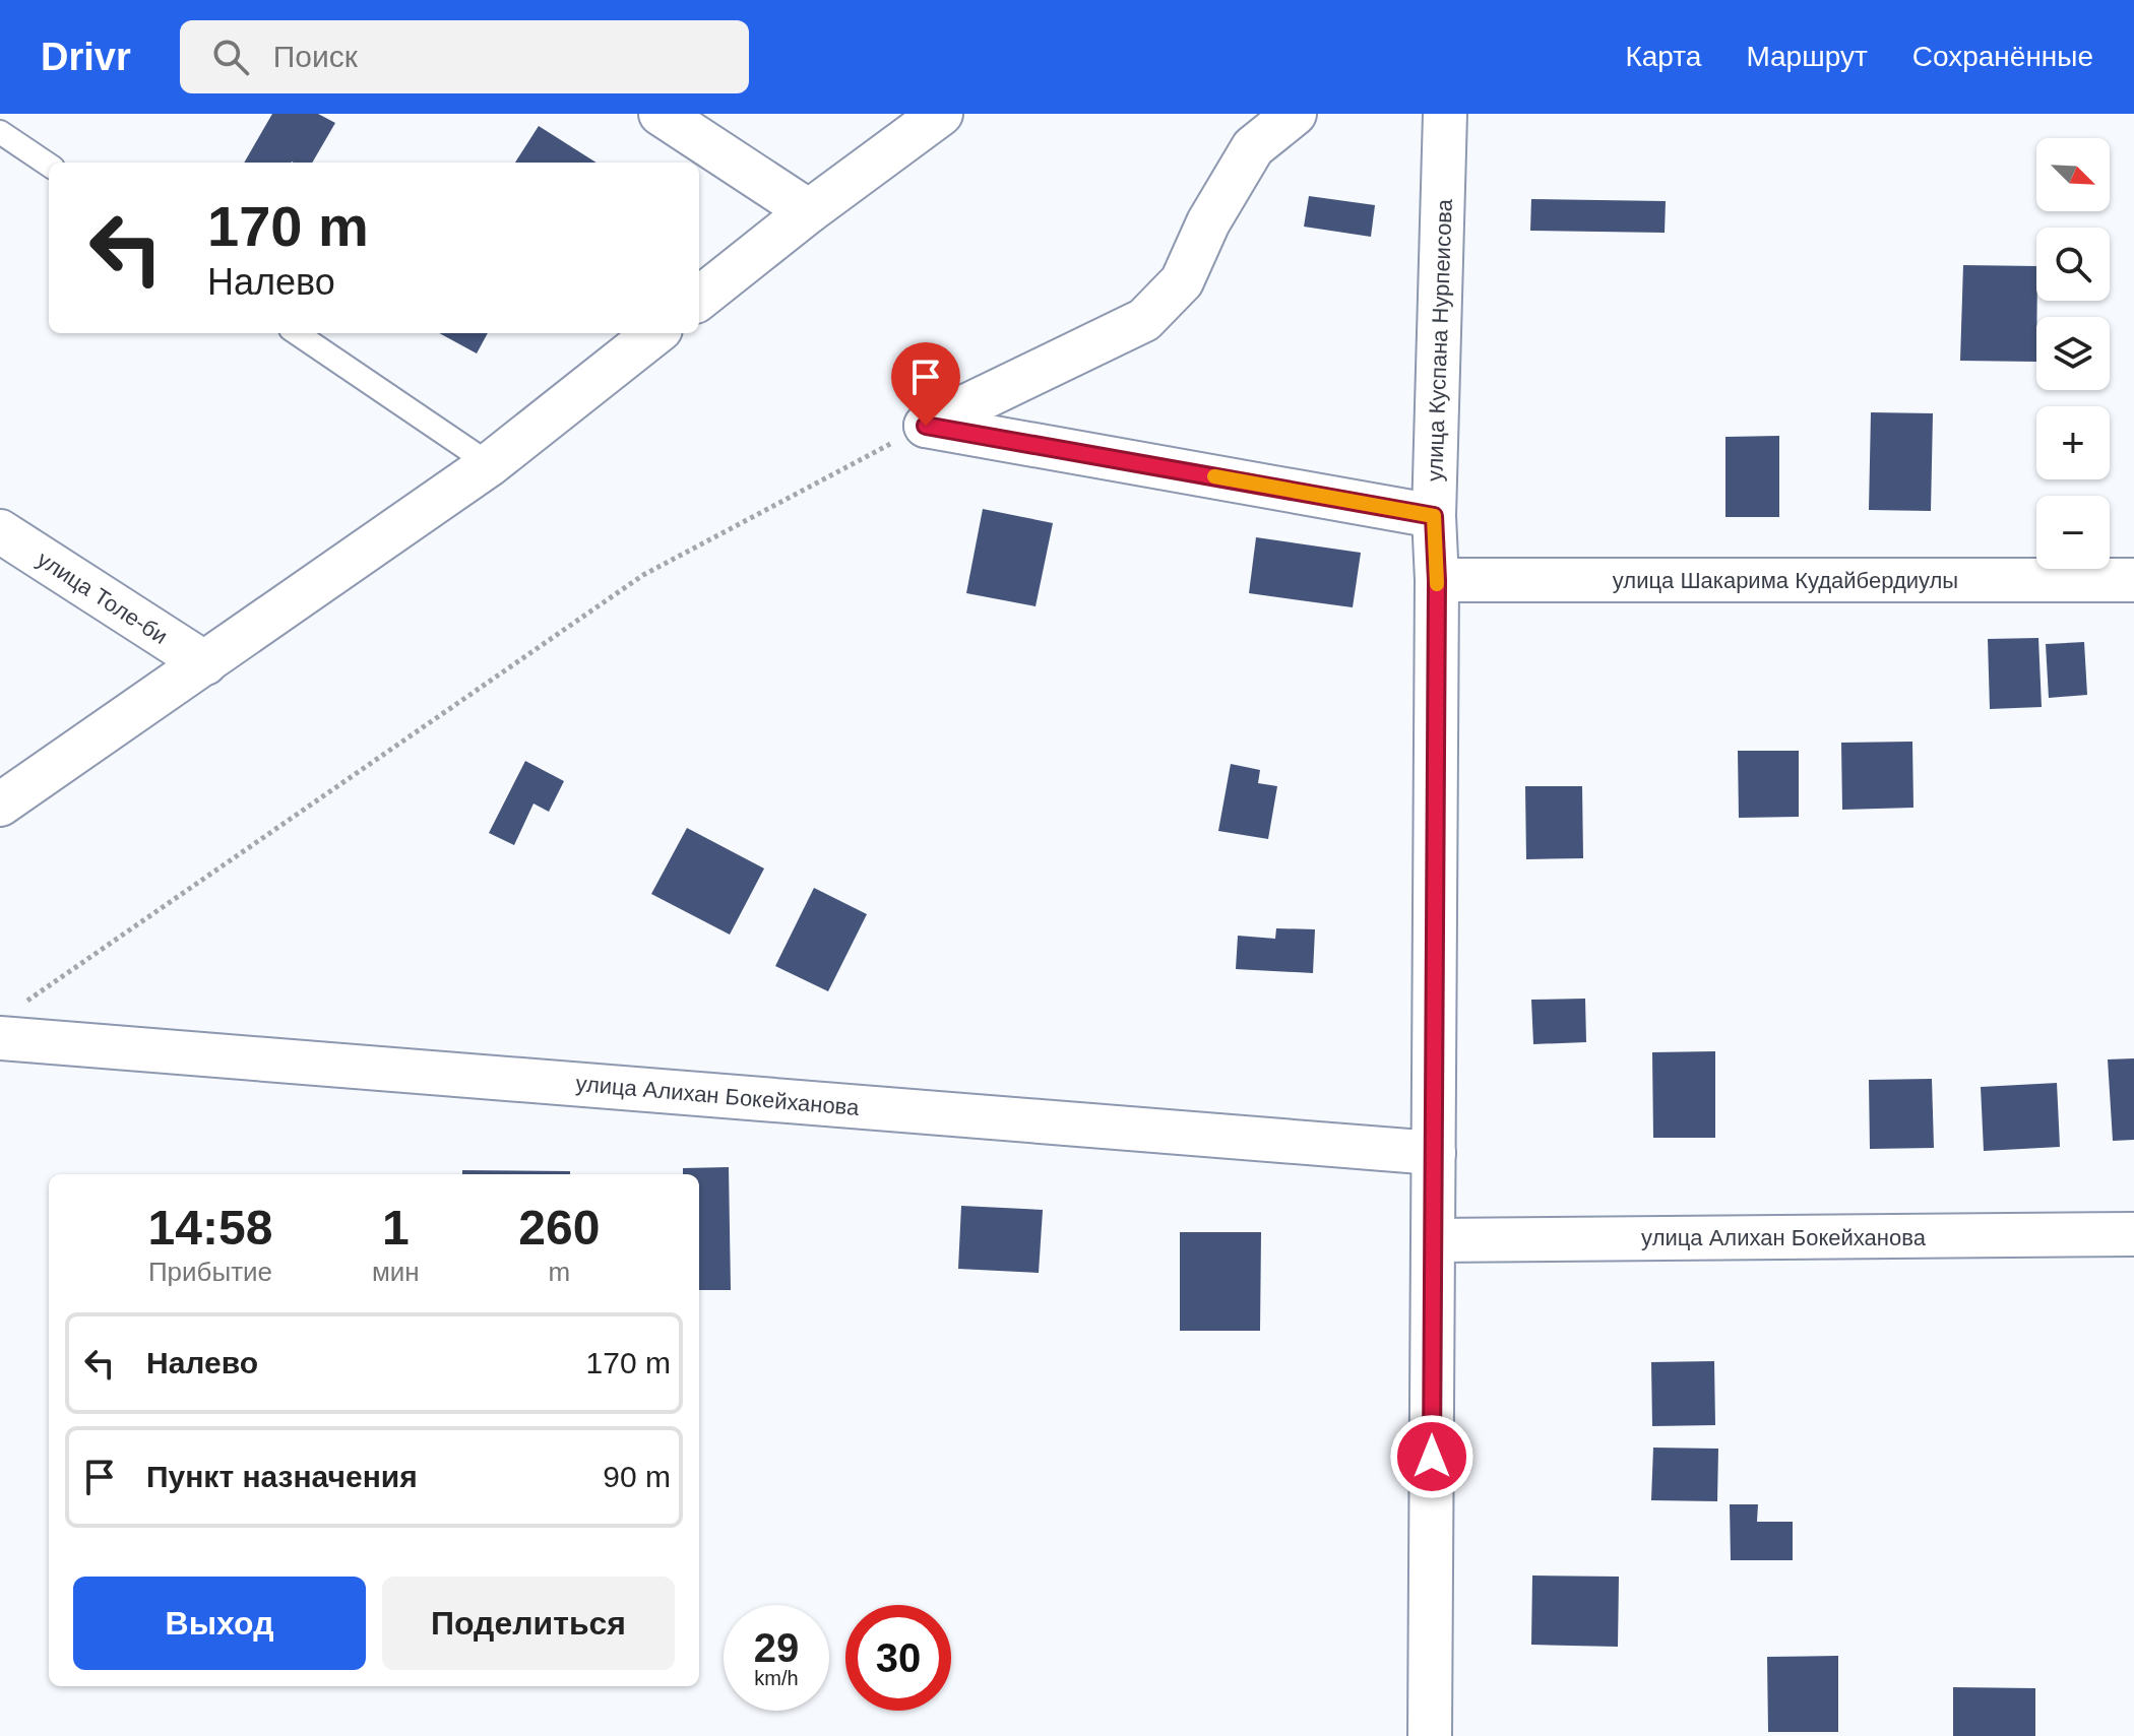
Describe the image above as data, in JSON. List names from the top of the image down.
{
  "streets": {
    "street": [
      "улица Куспана Нурпеисова",
      "улица Шакарима Кудайбердиулы",
      "улица Толе-би",
      "улица Алихан Бокейханова"
    ]
  },
  "crossings": [
    ["улица Куспана Нурпеисова", "улица Шакарима Кудайбердиулы"],
    ["улица Куспана Нурпеисова", "улица Алихан Бокейханова"]
  ],
  "north": "bottom right",
  "page": {
    "header": "Drivr",
    "search": "Поиск",
    "nav": ["Карта", "Маршрут", "Сохранённые"],
    "map_buttons": ["+", "−"],
    "turn": ["170 m", "Налево"],
    "eta": [
      "14:58",
      "Прибытие",
      "1",
      "мин",
      "260",
      "m"
    ],
    "list": [
      {
        "name": "Налево",
        "value": "170 m"
      },
      {
        "name": "Пункт назначения",
        "value": "90 m"
      }
    ],
    "buttons": ["Выход", "Поделиться"],
    "speed": "29 km/h",
    "limit": "30"
  }
}
